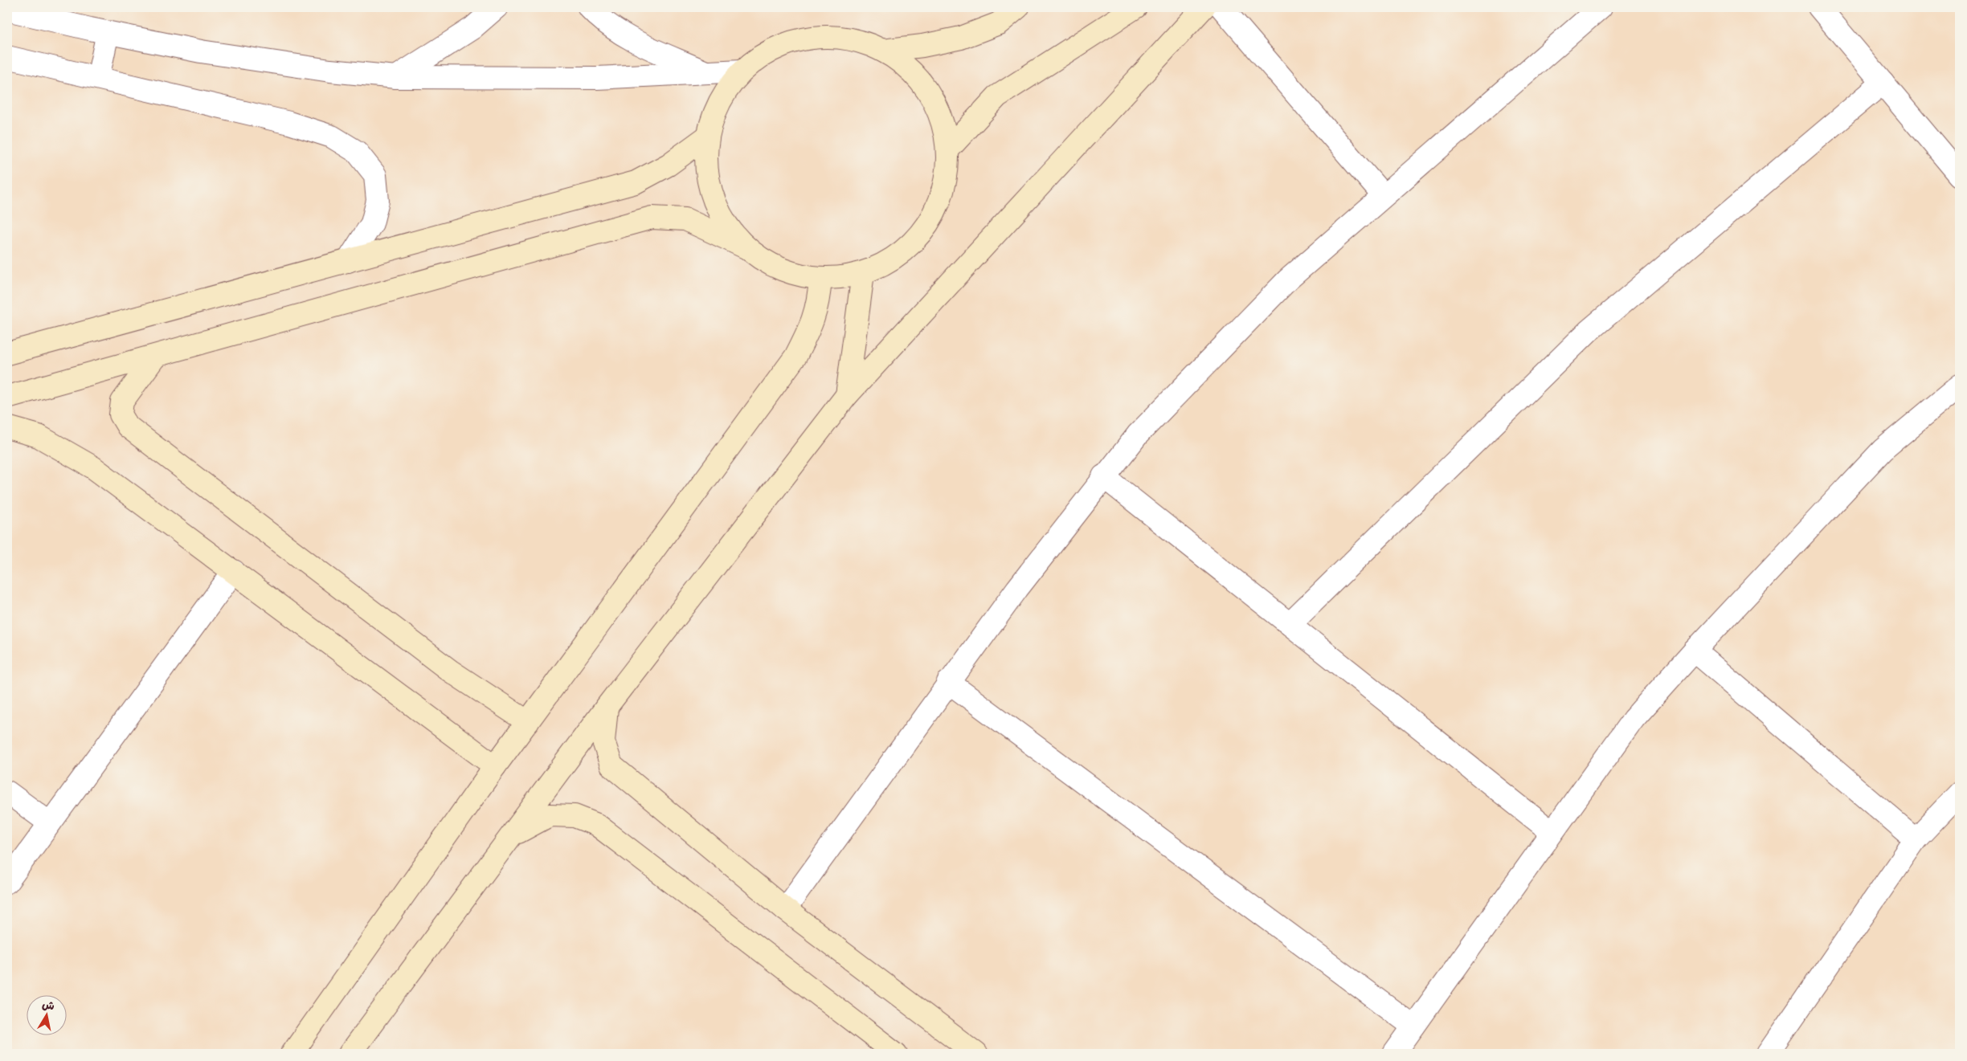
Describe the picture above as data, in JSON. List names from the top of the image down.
{
  "north": "top"
}
